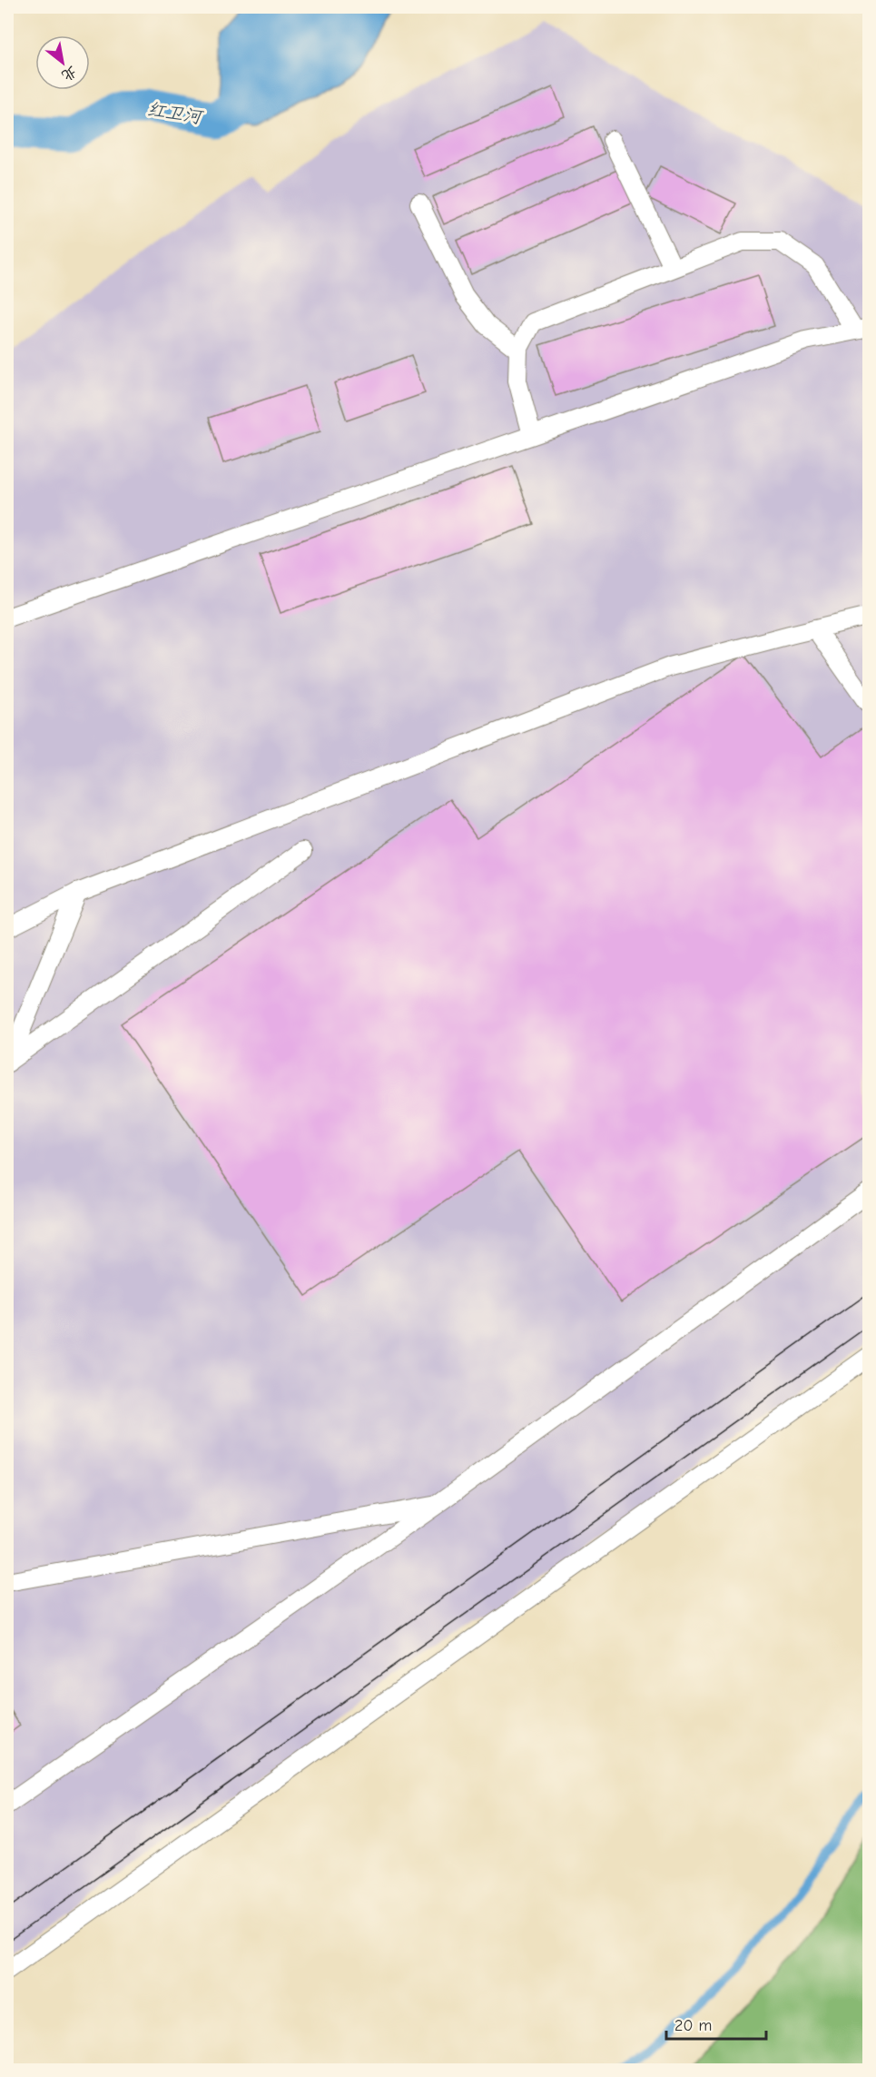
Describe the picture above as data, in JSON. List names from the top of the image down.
{
  "water": ["红卫河"],
  "scale_bar": "20 m",
  "north": "bottom right"
}
